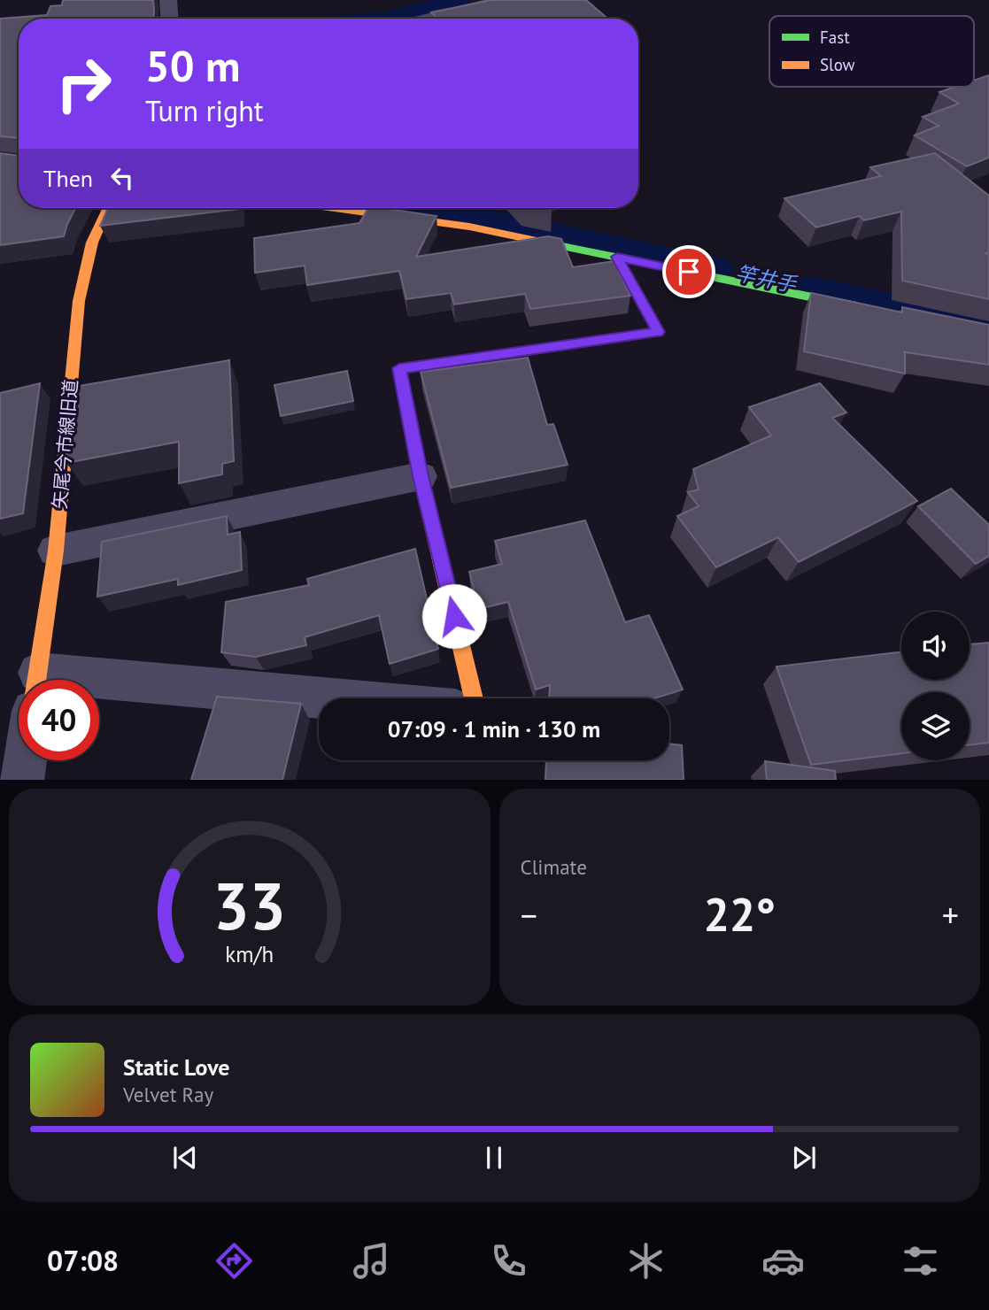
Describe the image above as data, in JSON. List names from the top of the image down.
{
  "streets": {
    "street": ["矢尾今市線旧道"]
  },
  "water": ["竿井手"],
  "legend": ["Fast", "Slow"],
  "page": {
    "turn": ["50 m", "Turn right"],
    "then": "Then",
    "limit": "40",
    "trip": "07:09 · 1 min · 130 m",
    "tile": "Climate",
    "heat": ["−", "22°", "+"],
    "song": ["Static Love", "Velvet Ray"],
    "tabs": "07:08",
    "gauge": ["33", "km/h"]
  }
}
